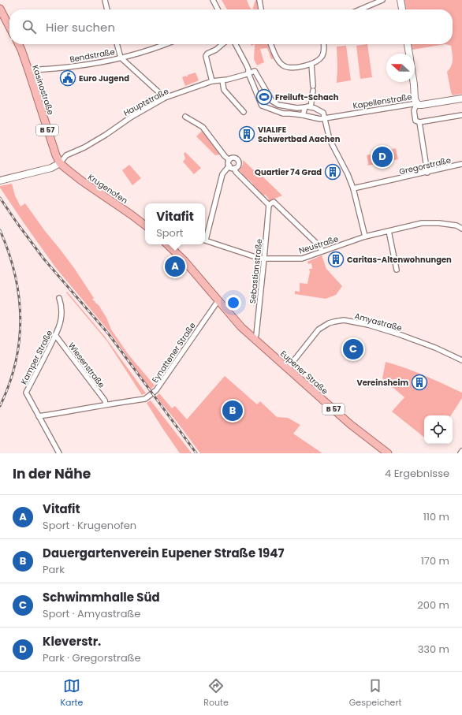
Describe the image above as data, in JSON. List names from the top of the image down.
{
  "streets": {
    "main road": [
      "Kasinostraße",
      "Kapellenstraße",
      "B 57",
      "Krugenofen",
      "Eupener Straße"
    ],
    "street": [
      "Bendstraße",
      "Hauptstraße",
      "Gregorstraße",
      "Neustraße",
      "Sebastianstraße",
      "Amyastraße",
      "Eynattener Straße",
      "Kamper Straße",
      "Wiesenstraße"
    ]
  },
  "crossings": [
    ["Bendstraße", "Kasinostraße"],
    ["Kasinostraße", "Hauptstraße"],
    ["Kasinostraße", "Krugenofen"],
    ["Kapellenstraße", "Hauptstraße"],
    ["Hauptstraße", "Krugenofen"],
    ["B 57", "Sebastianstraße"],
    ["B 57", "Eynattener Straße"],
    ["B 57", "Eupener Straße"],
    ["Neustraße", "Sebastianstraße"],
    ["Sebastianstraße", "Eupener Straße"],
    ["Amyastraße", "Eupener Straße"],
    ["Eynattener Straße", "Kamper Straße"],
    ["Eynattener Straße", "Wiesenstraße"],
    ["Kamper Straße", "Wiesenstraße"]
  ],
  "places": {
    "public building": ["Euro Jugend"],
    "sports": ["Freiluft-Schach"],
    "building": [
      "VIALIFE Schwertbad Aachen",
      "Quartier 74 Grad",
      "Caritas-Altenwohnungen",
      "Vereinsheim"
    ]
  },
  "north": "left",
  "page": {
    "search": "Hier suchen",
    "pins": [
      "D",
      "A",
      "C",
      "B"
    ],
    "popup": ["Vitafit", "Sport"],
    "heading": ["In der Nähe", "4 Ergebnisse"],
    "list": [
      {
        "mark": "A",
        "name": "Vitafit",
        "note": "Sport · Krugenofen",
        "value": "110 m"
      },
      {
        "mark": "B",
        "name": "Dauergartenverein Eupener Straße 1947",
        "note": "Park",
        "value": "170 m"
      },
      {
        "mark": "C",
        "name": "Schwimmhalle Süd",
        "note": "Sport · Amyastraße",
        "value": "200 m"
      },
      {
        "mark": "D",
        "name": "Kleverstr.",
        "note": "Park · Gregorstraße",
        "value": "330 m"
      }
    ],
    "nav": ["Karte", "Route", "Gespeichert"]
  }
}
